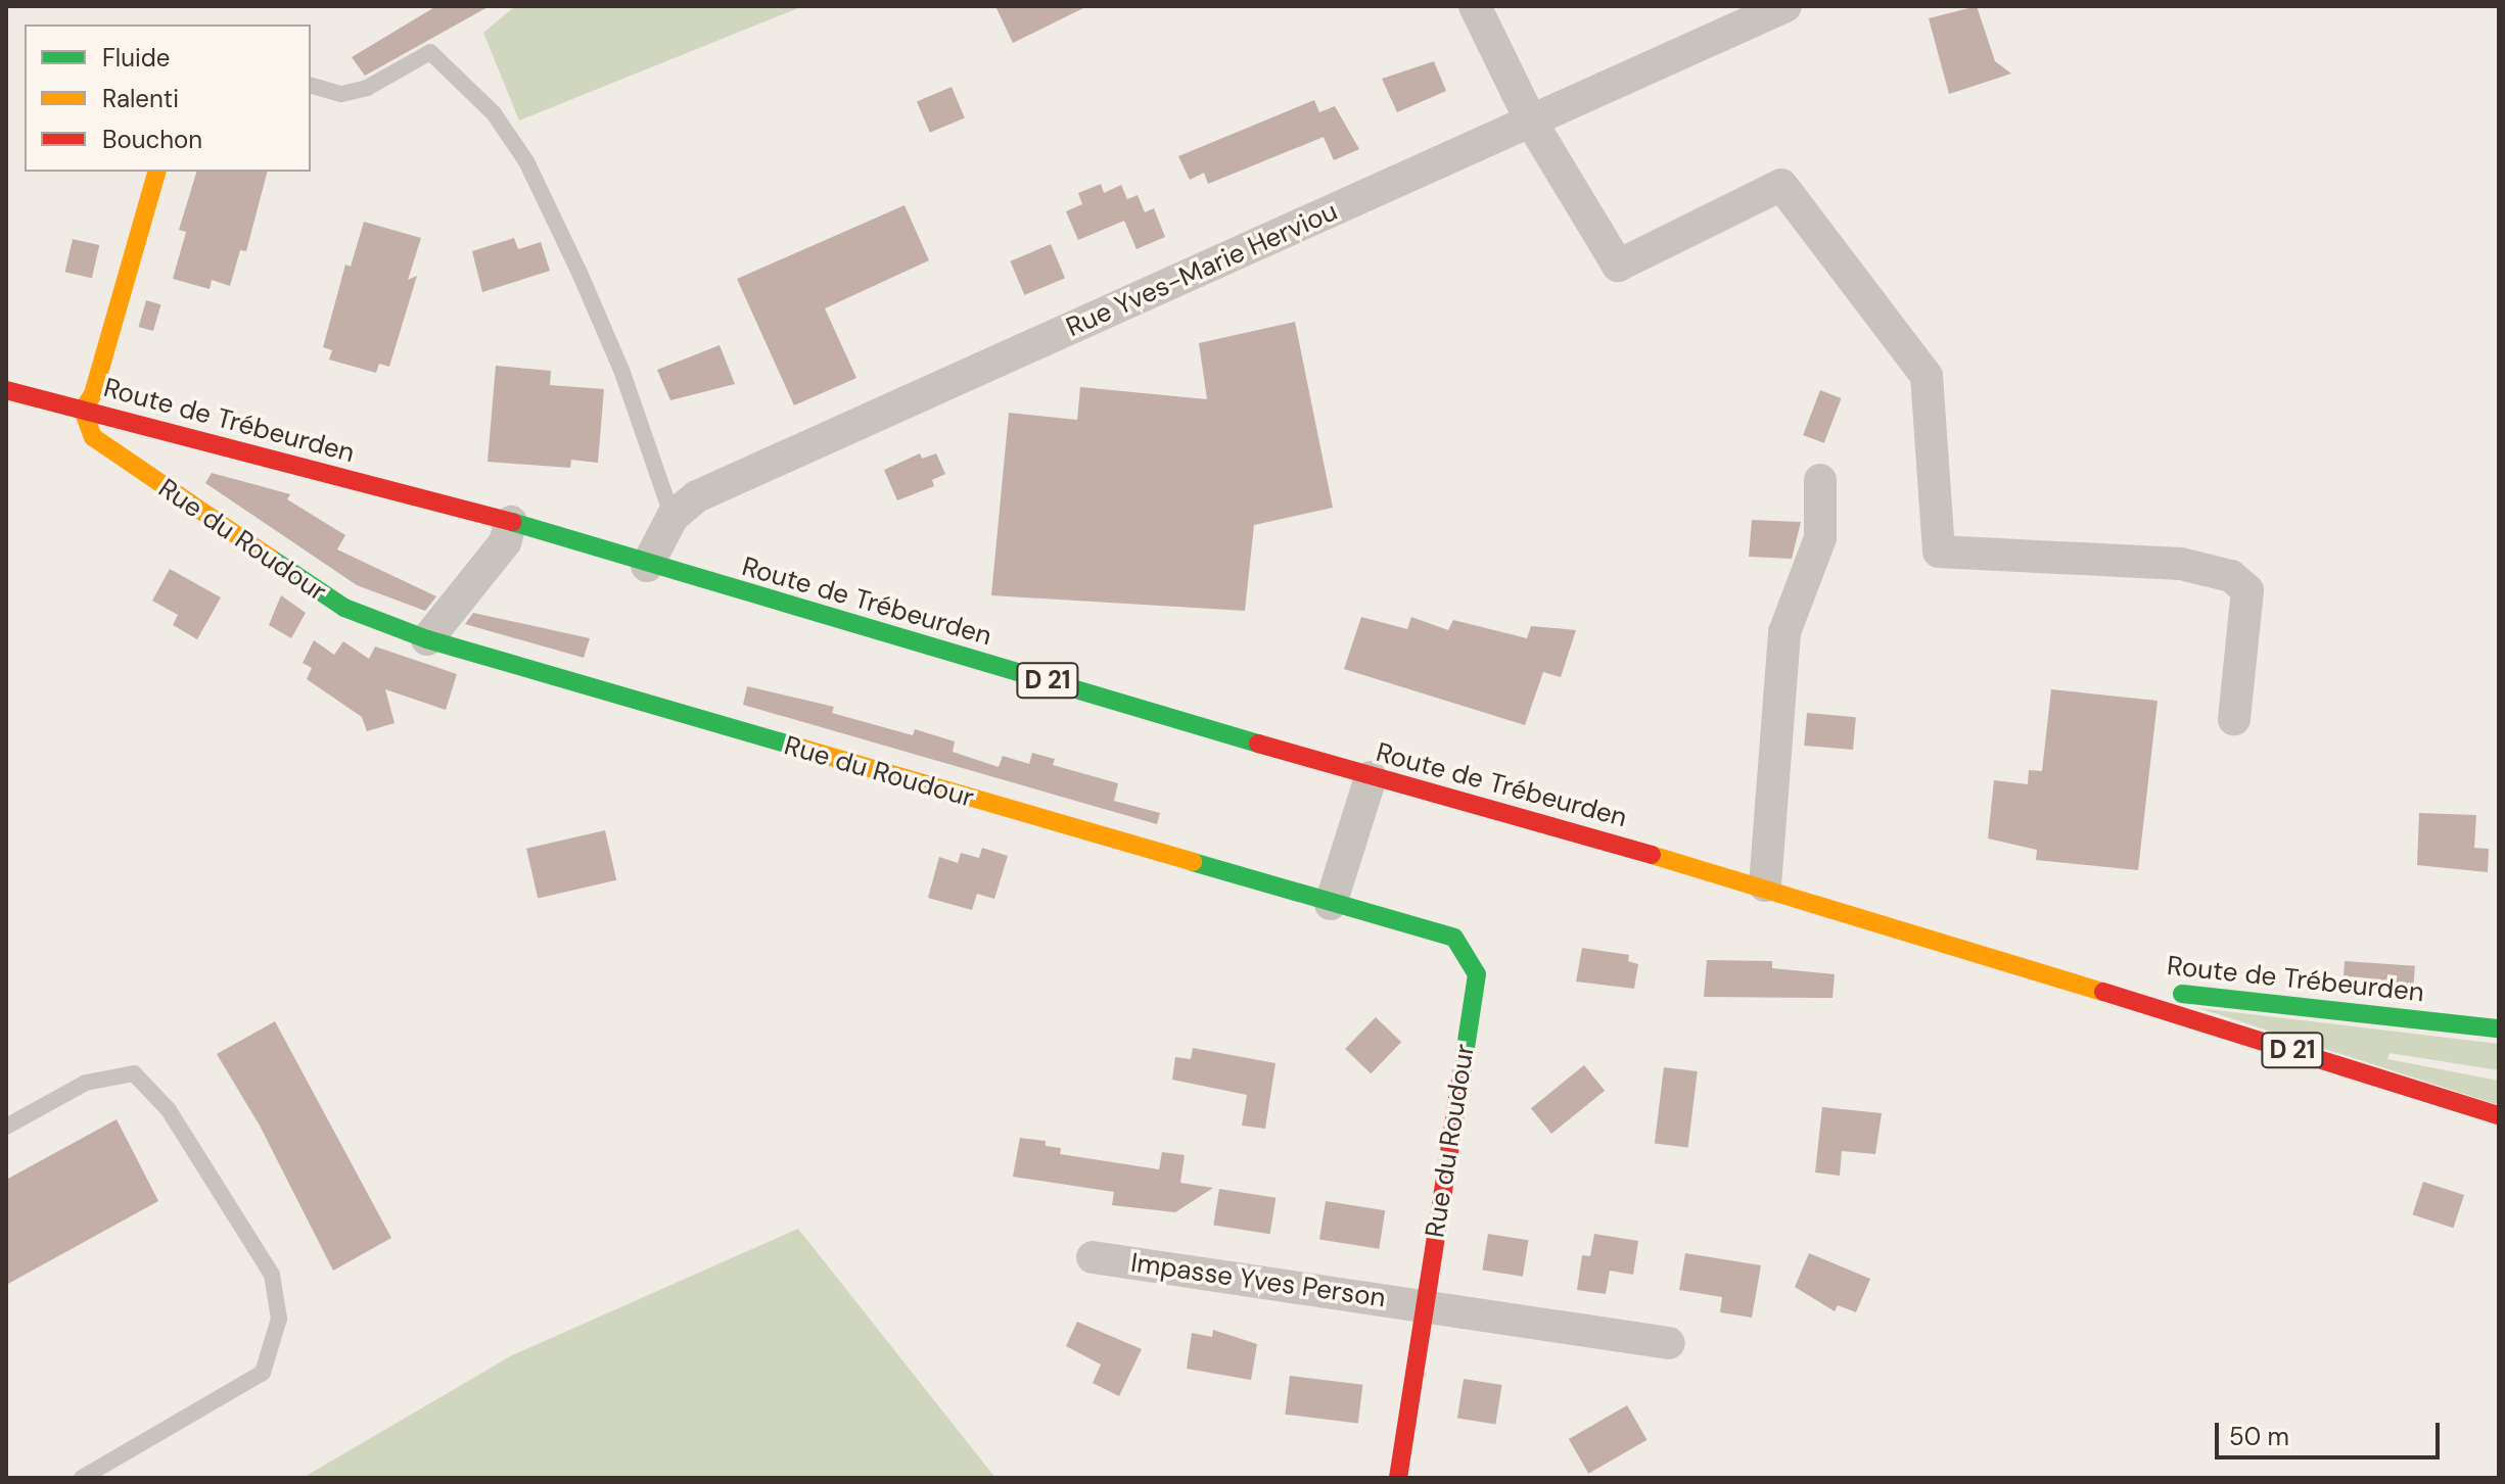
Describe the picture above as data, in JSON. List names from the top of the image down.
{
  "streets": {
    "main road": ["Route de Trébeurden", "Rue du Roudour", "D 21"],
    "street": ["Rue Yves-Marie Herviou", "Impasse Yves Person"]
  },
  "crossings": [
    ["Rue Yves-Marie Herviou", "Route de Trébeurden"],
    ["Route de Trébeurden", "Rue du Roudour"],
    ["Rue du Roudour", "Impasse Yves Person"]
  ],
  "legend": ["Fluide", "Ralenti", "Bouchon"],
  "scale_bar": "50 m"
}
